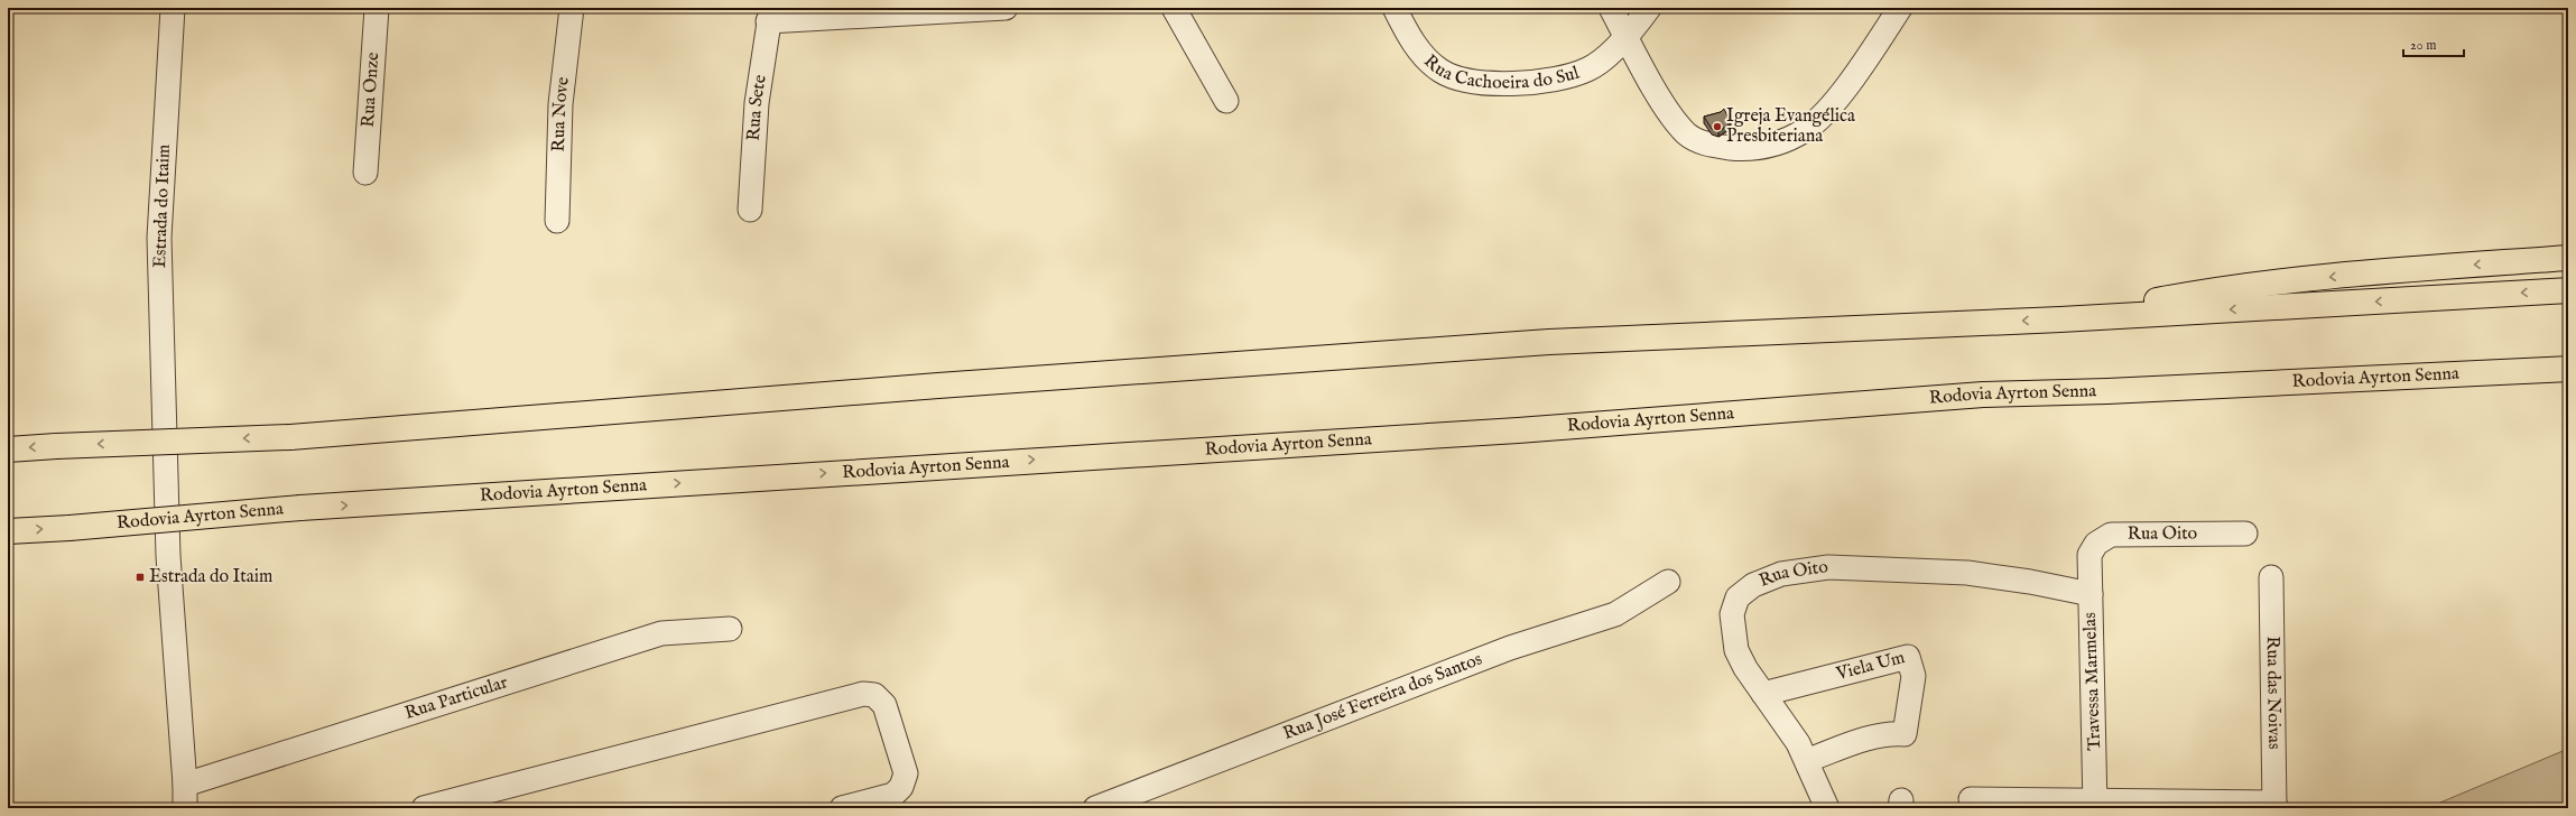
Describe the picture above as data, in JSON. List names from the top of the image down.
{
  "streets": {
    "highway": ["Rodovia Ayrton Senna"],
    "street": [
      "Rua Cachoeira do Sul",
      "Rua Onze",
      "Rua Sete",
      "Rua Nove",
      "Estrada do Itaim",
      "Rua Oito",
      "Viela Um",
      "Travessa Marmelas",
      "Rua das Noivas",
      "Rua José Ferreira dos Santos",
      "Rua Particular"
    ]
  },
  "crossings": [
    ["Estrada do Itaim", "Rua Particular"],
    ["Rua Oito", "Viela Um"],
    ["Rua Oito", "Travessa Marmelas"]
  ],
  "places": {
    "other": ["Igreja Evangélica Presbiteriana"],
    "transit": ["Estrada do Itaim"]
  },
  "scale_bar": "20 m"
}
